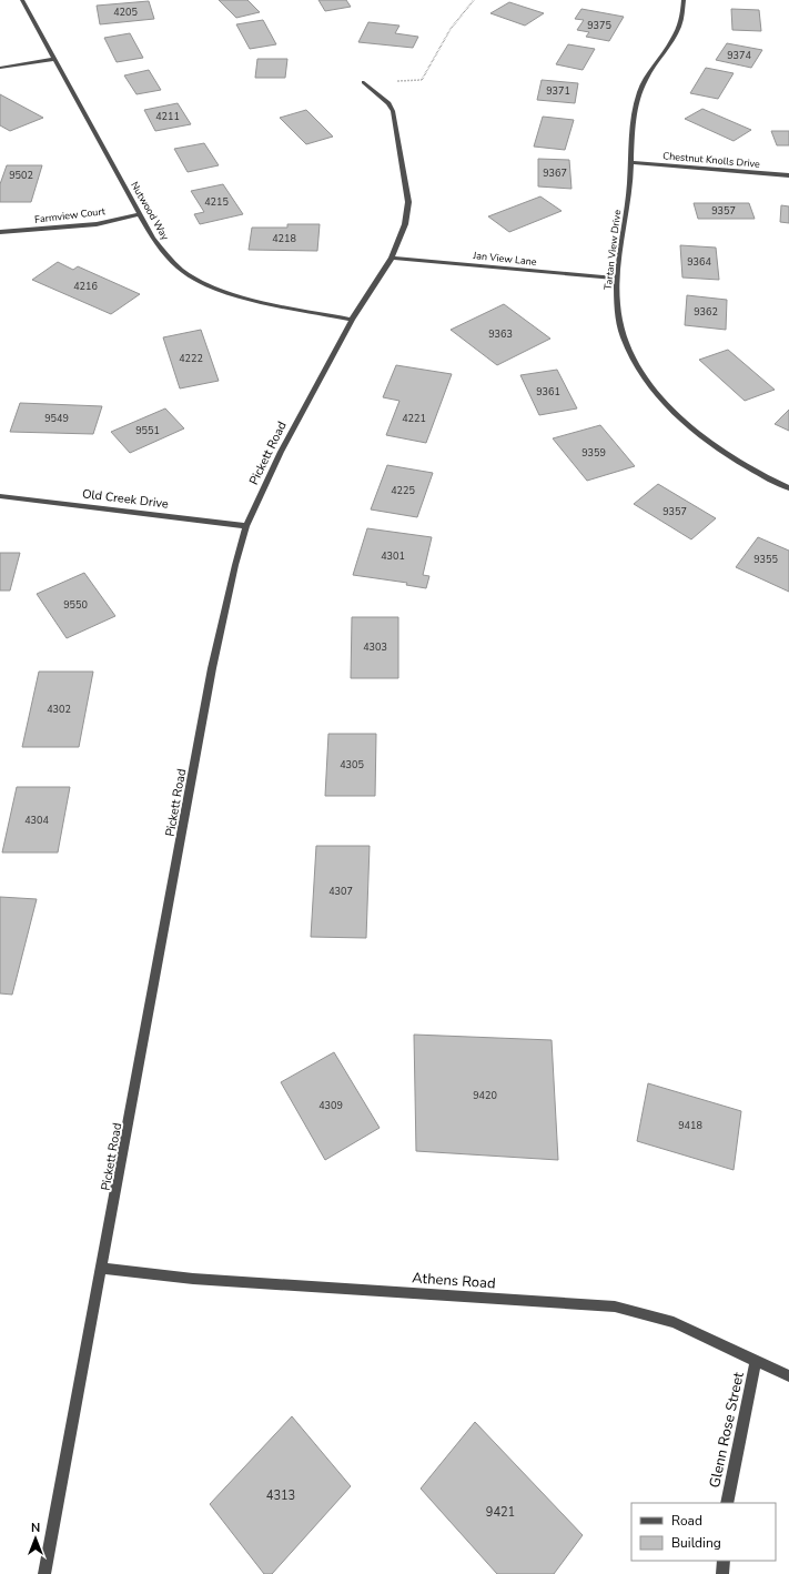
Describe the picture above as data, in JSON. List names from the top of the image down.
{
  "streets": {
    "street": [
      "Chestnut Knolls Drive",
      "Nutwood Way",
      "Farmview Court",
      "Tartan View Drive",
      "Jan View Lane",
      "Pickett Road",
      "Old Creek Drive",
      "Athens Road",
      "Glenn Rose Street"
    ]
  },
  "crossings": [
    ["Chestnut Knolls Drive", "Tartan View Drive"],
    ["Nutwood Way", "Farmview Court"],
    ["Nutwood Way", "Pickett Road"],
    ["Tartan View Drive", "Jan View Lane"],
    ["Jan View Lane", "Pickett Road"],
    ["Pickett Road", "Old Creek Drive"],
    ["Pickett Road", "Athens Road"],
    ["Athens Road", "Glenn Rose Street"]
  ],
  "house_numbers": [
    "4205",
    "9375",
    "9374",
    "9371",
    "4211",
    "9367",
    "9502",
    "4215",
    "9357",
    "4218",
    "9364",
    "4216",
    "9362",
    "9363",
    "4222",
    "9361",
    "9549",
    "4221",
    "9551",
    "9359",
    "4225",
    "9357",
    "4301",
    "9355",
    "9550",
    "4303",
    "4302",
    "4305",
    "4304",
    "4307",
    "9420",
    "4309",
    "9418",
    "4313",
    "9421"
  ],
  "legend": ["Road", "Building"],
  "north": "top"
}
